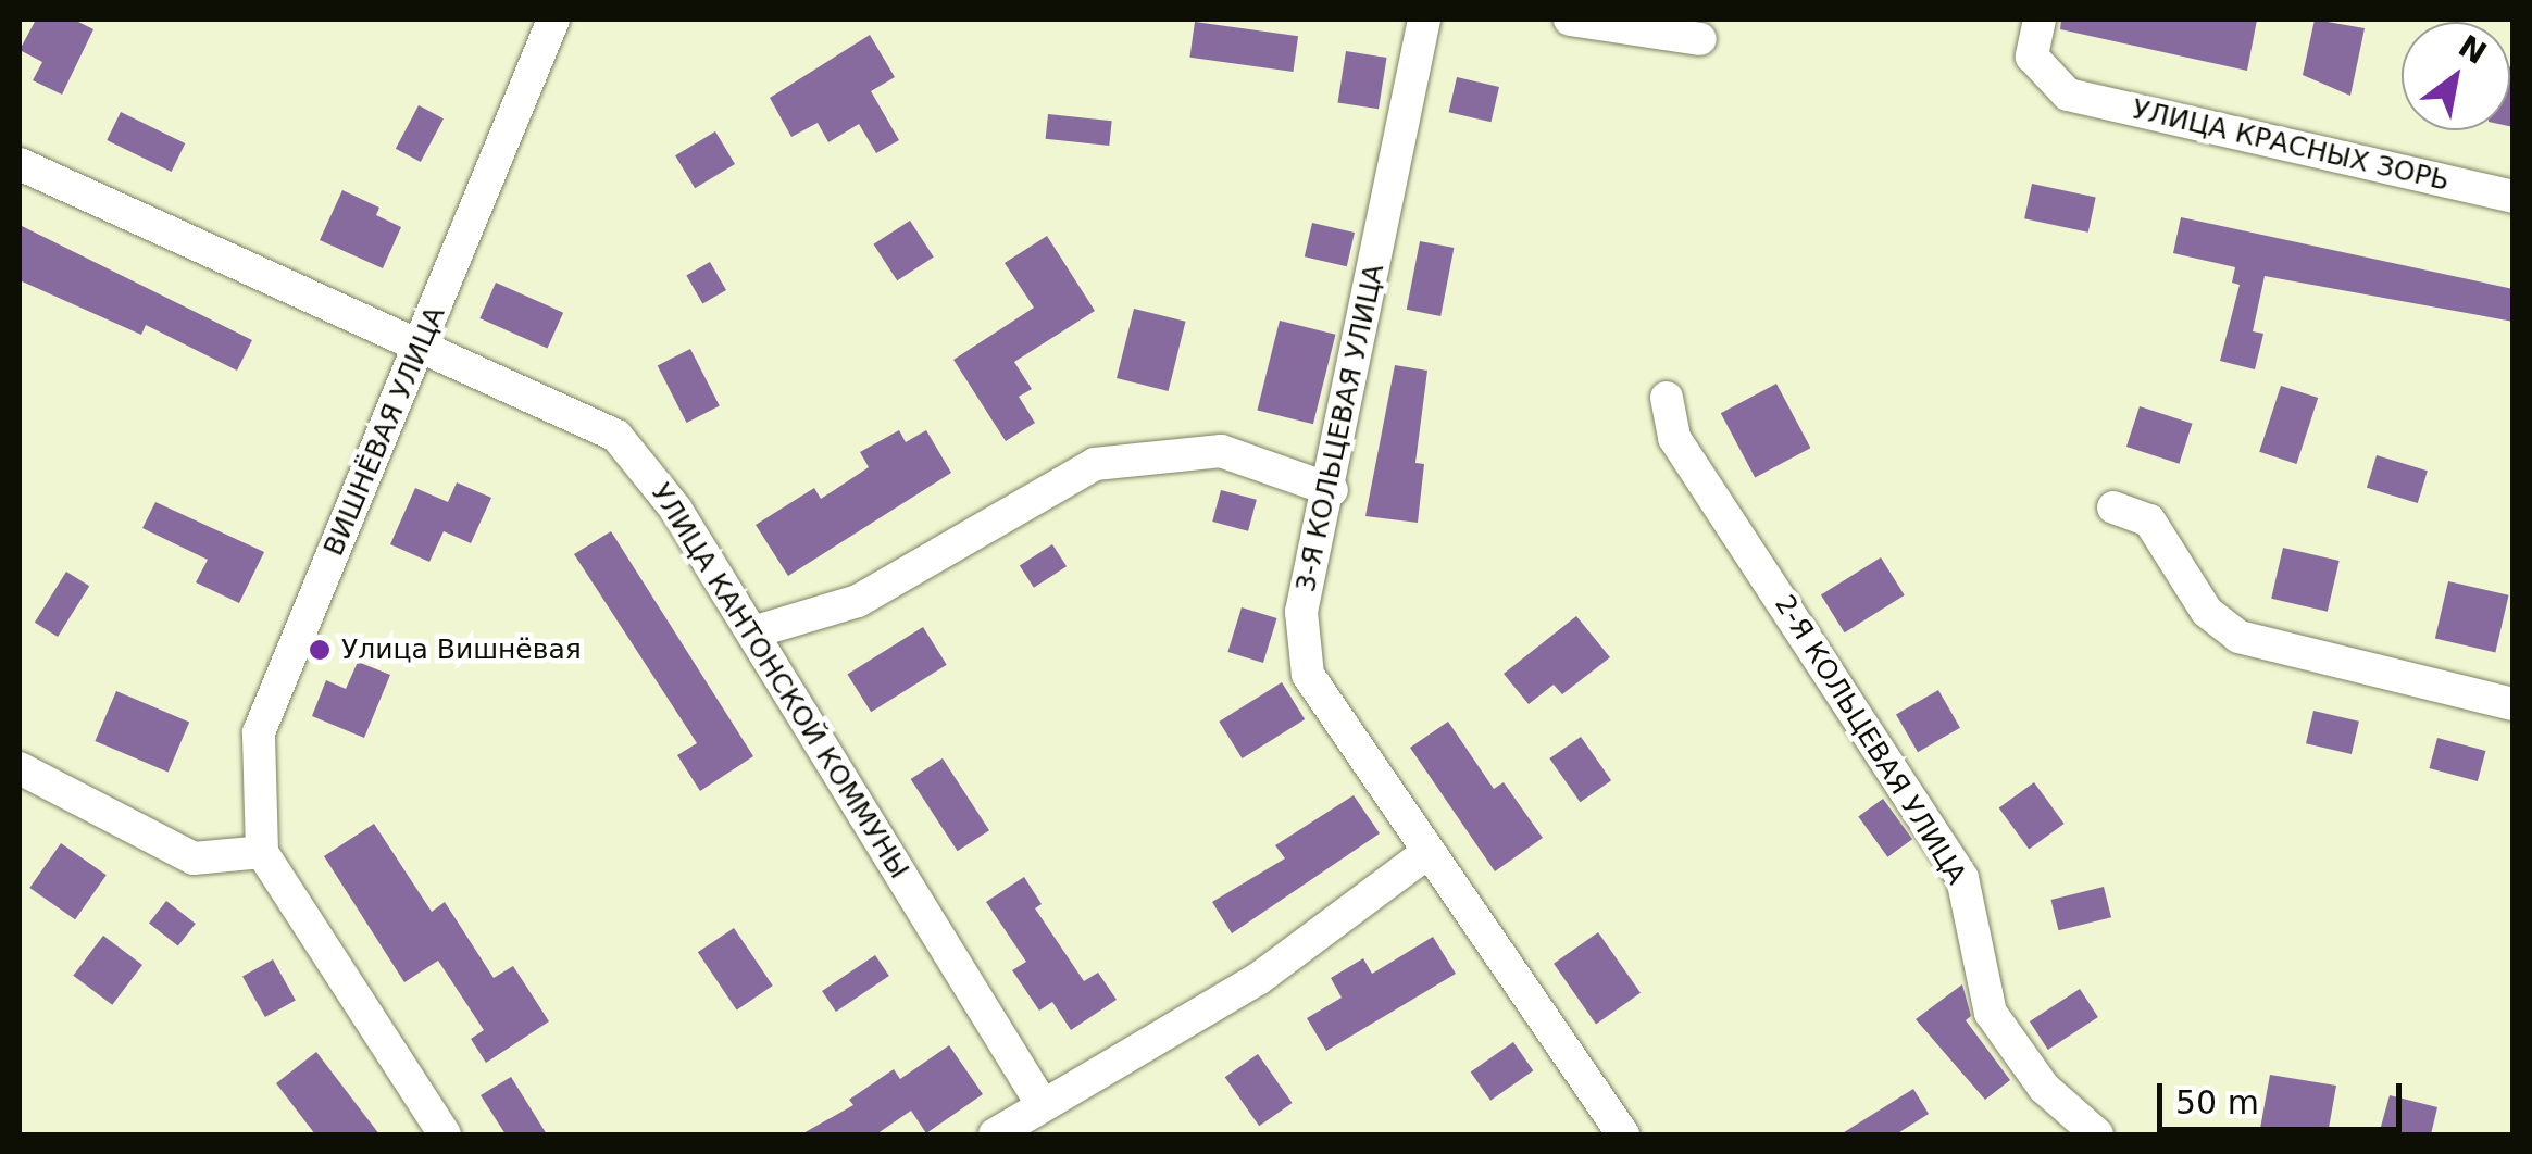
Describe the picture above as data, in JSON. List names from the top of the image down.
{
  "streets": {
    "street": [
      "УЛИЦА КРАСНЫХ ЗОРЬ",
      "3-Я КОЛЬЦЕВАЯ УЛИЦА",
      "ВИШНЁВАЯ УЛИЦА",
      "УЛИЦА КАНТОНСКОЙ КОММУНЫ",
      "2-Я КОЛЬЦЕВАЯ УЛИЦА"
    ]
  },
  "crossings": [
    ["ВИШНЁВАЯ УЛИЦА", "УЛИЦА КАНТОНСКОЙ КОММУНЫ"]
  ],
  "places": ["Улица Вишнёвая"],
  "scale_bar": "50 m",
  "north": "top right"
}
